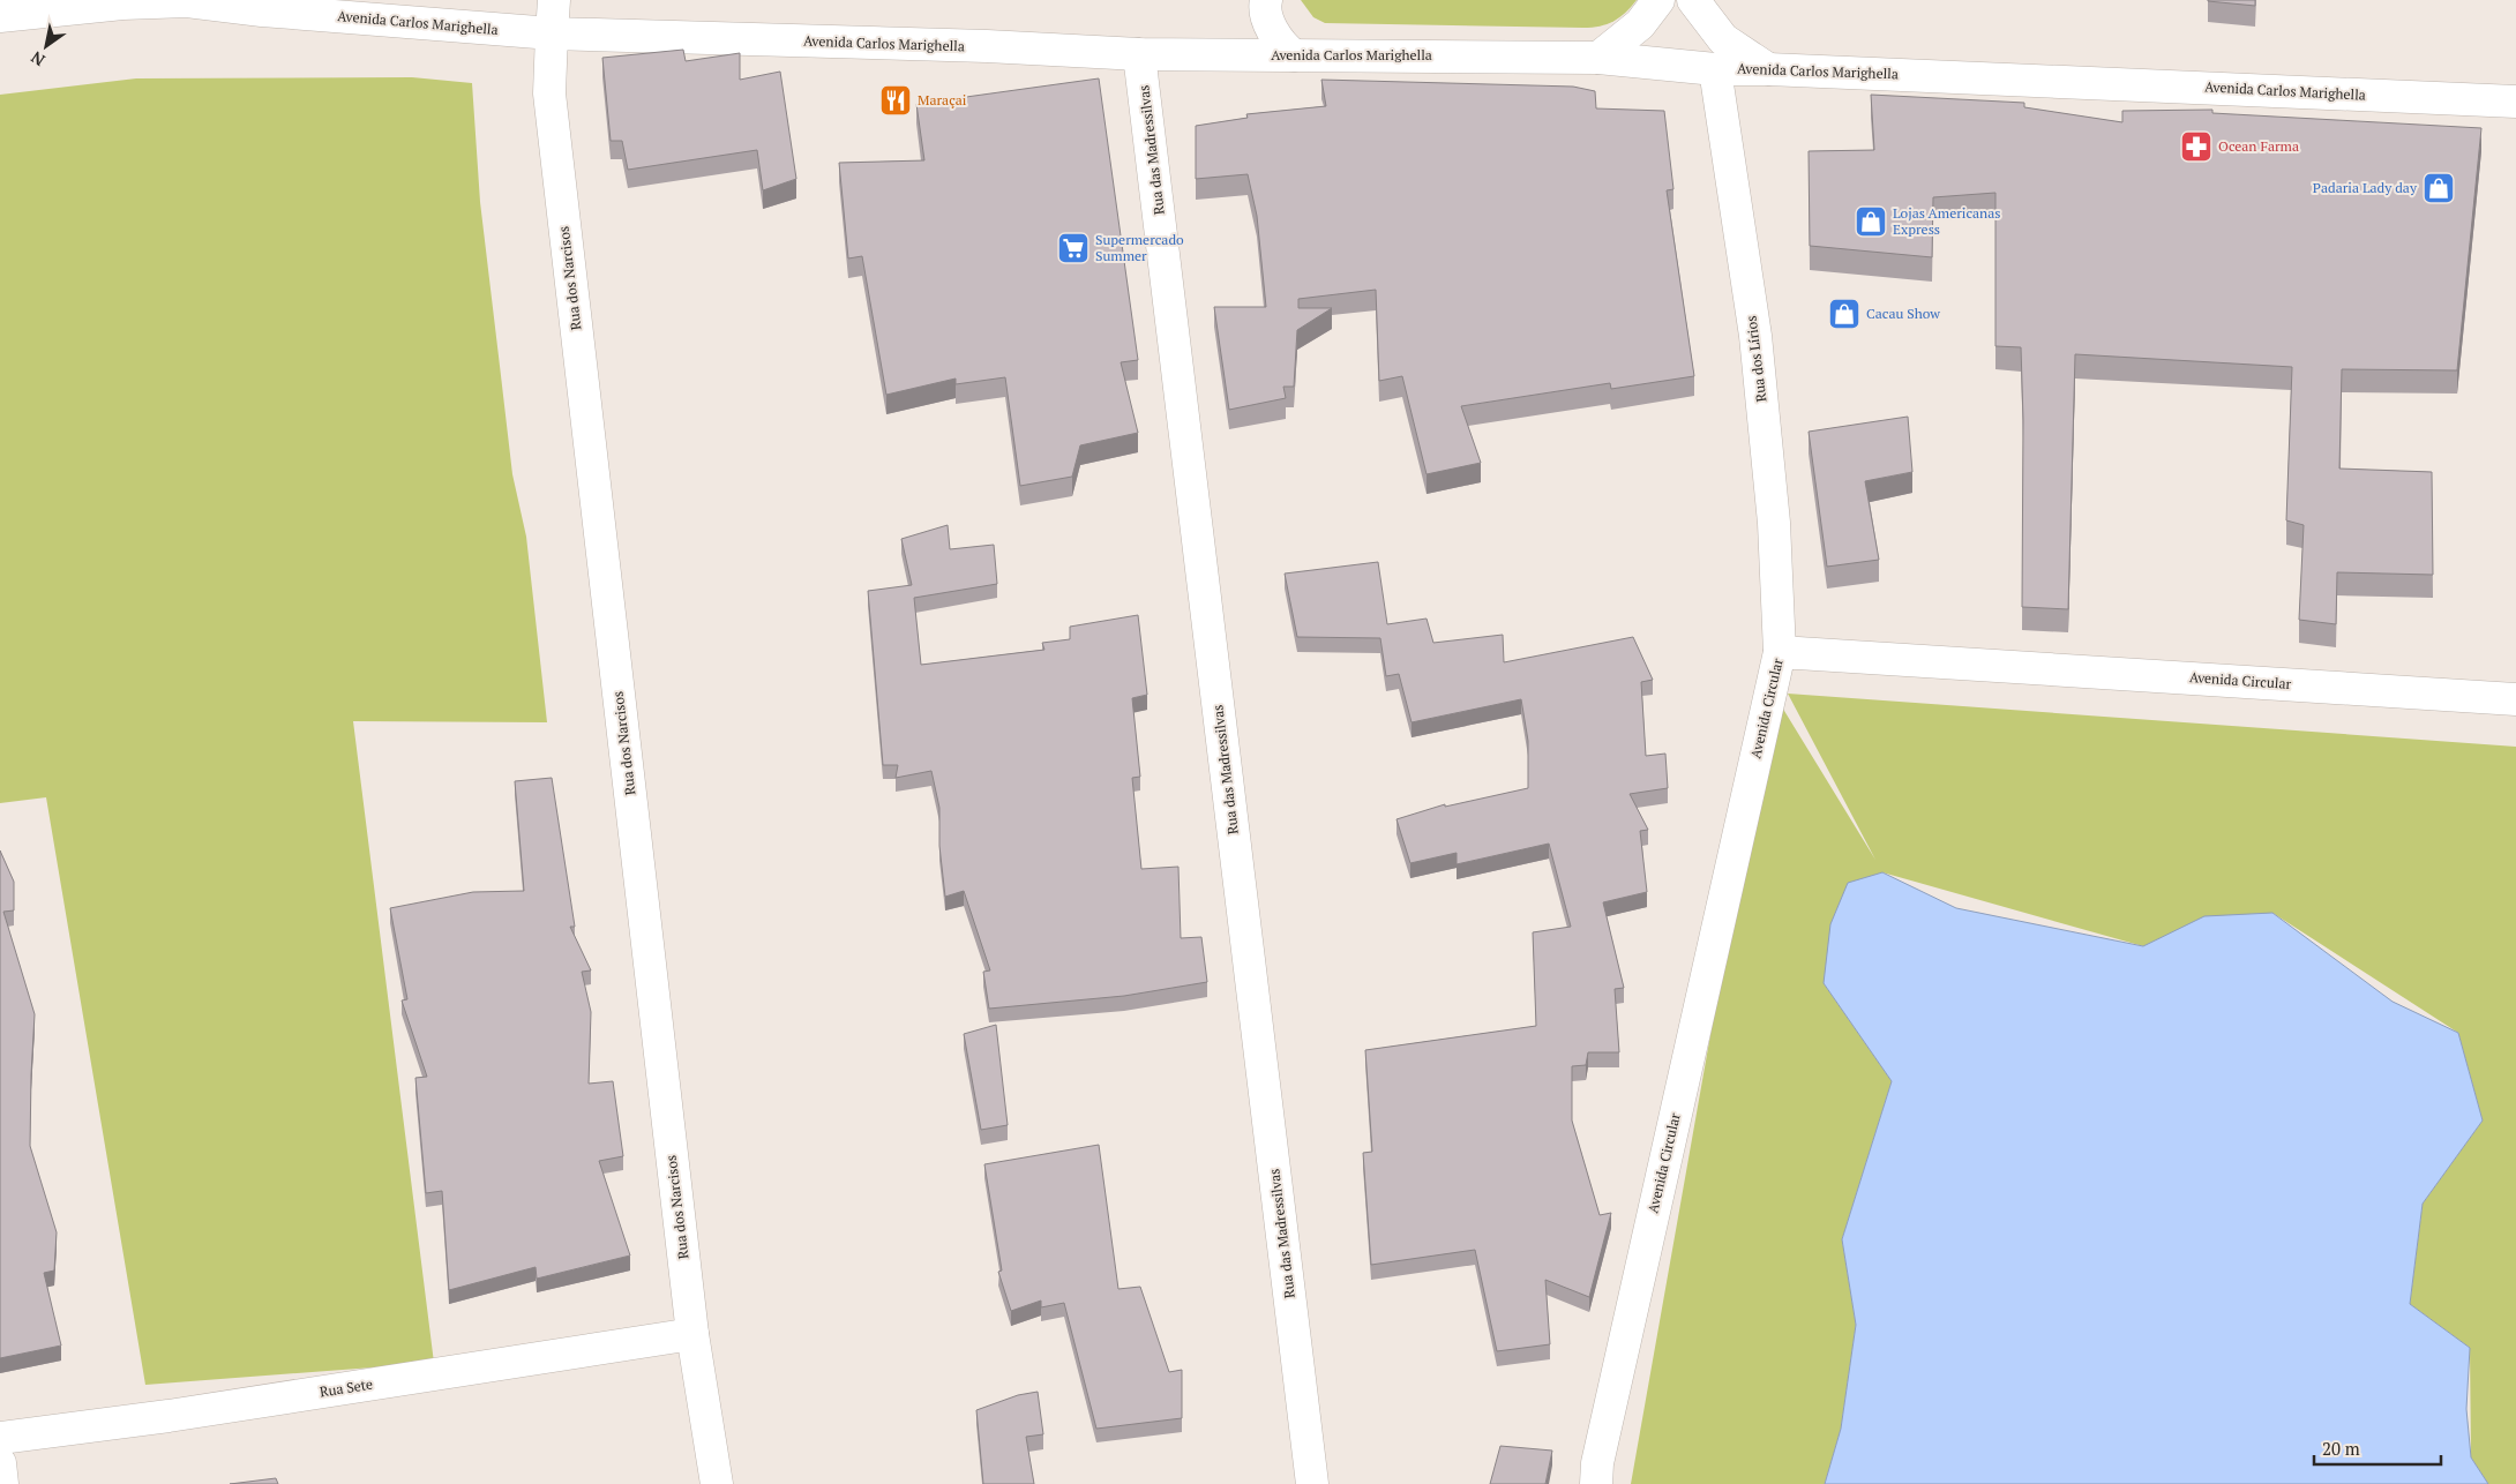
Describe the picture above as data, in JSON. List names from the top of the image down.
{
  "streets": {
    "street": [
      "Avenida Carlos Marighella",
      "Rua das Madressilvas",
      "Rua dos Narcisos",
      "Rua dos Lírios",
      "Avenida Circular",
      "Rua Sete"
    ]
  },
  "crossings": [
    ["Avenida Carlos Marighella", "Rua das Madressilvas"],
    ["Avenida Carlos Marighella", "Rua dos Narcisos"],
    ["Avenida Carlos Marighella", "Rua dos Lírios"],
    ["Rua dos Narcisos", "Rua Sete"],
    ["Rua dos Lírios", "Avenida Circular"]
  ],
  "places": {
    "restaurant": ["Maraçai"],
    "pharmacy": ["Ocean Farma"],
    "shop": ["Padaria Lady day", "Lojas Americanas Express", "Cacau Show"],
    "supermarket": ["Supermercado Summer"]
  },
  "scale_bar": "20 m",
  "north": "bottom left"
}
